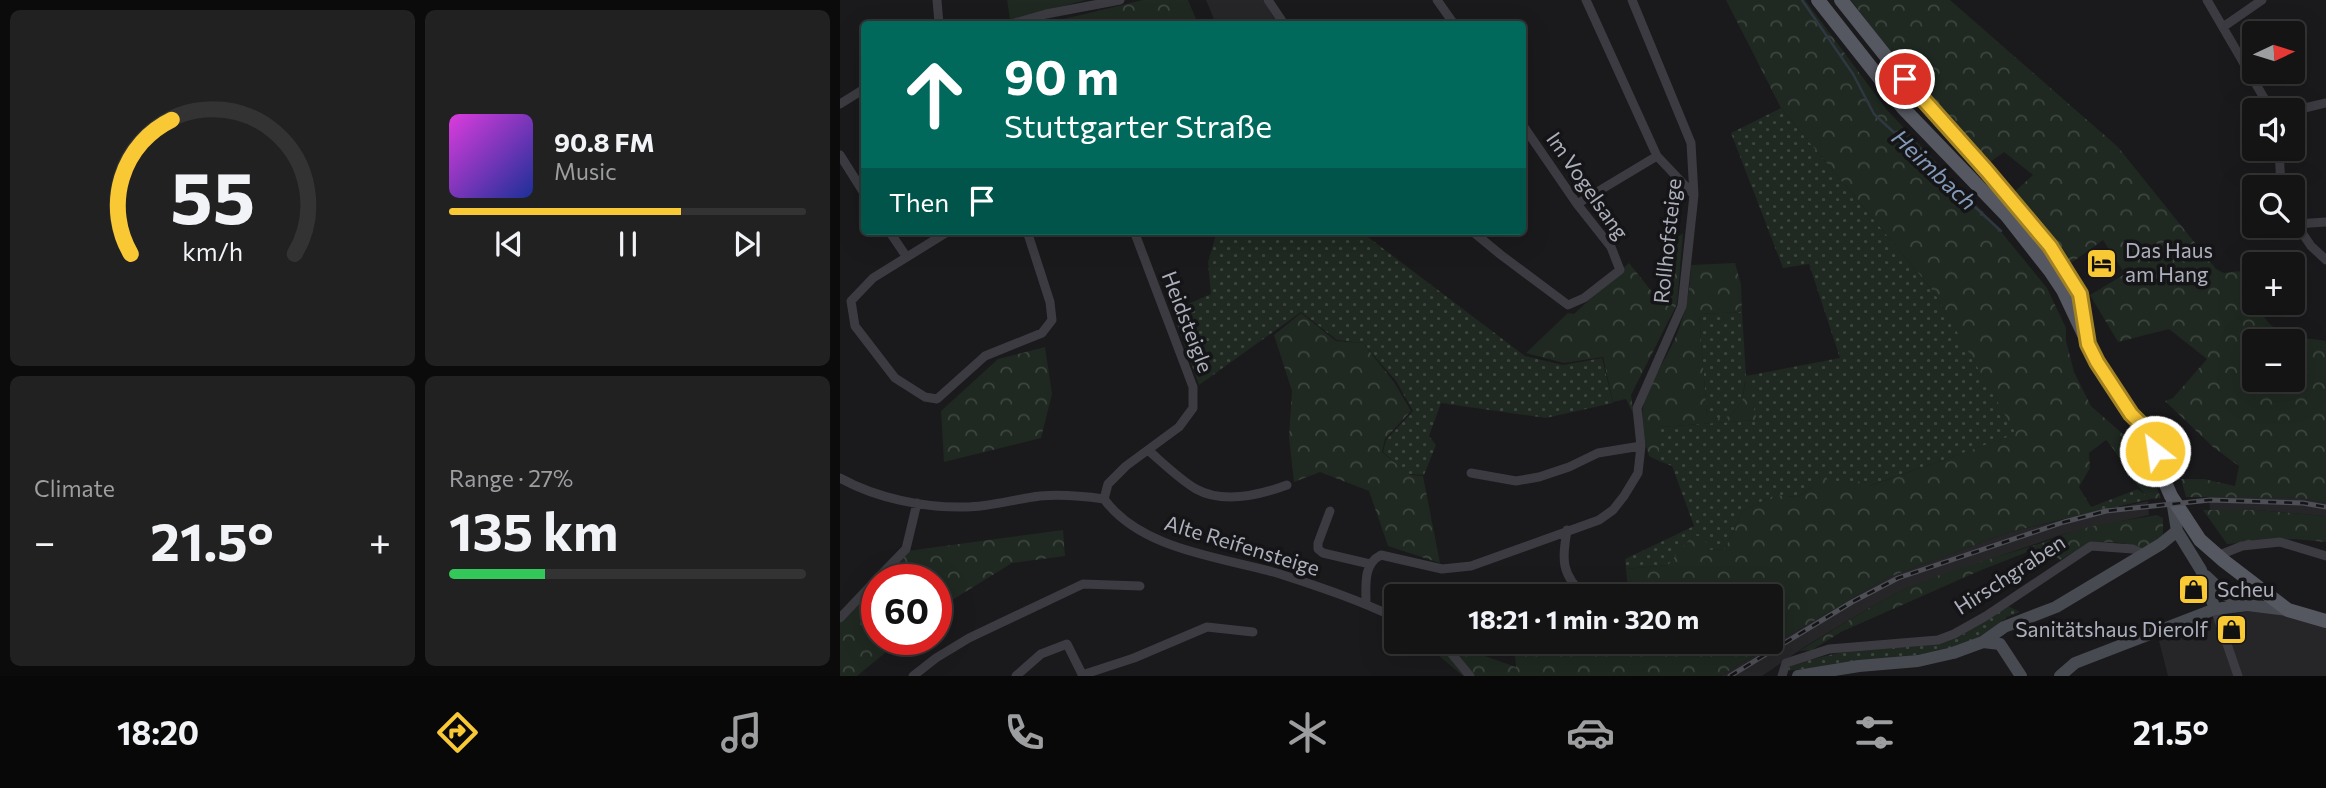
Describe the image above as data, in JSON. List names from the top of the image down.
{
  "streets": {
    "street": [
      "Im Vogelsang",
      "Rollhofsteige",
      "Heidsteigle",
      "Alte Reifensteige",
      "Hirschgraben"
    ]
  },
  "crossings": [
    ["Heidsteigle", "Alte Reifensteige"]
  ],
  "water": ["Heimbach"],
  "places": {
    "hotel": ["Das Haus am Hang"],
    "shop": ["Scheu", "Sanitätshaus Dierolf"]
  },
  "north": "right",
  "page": {
    "map_buttons": ["+", "−"],
    "turn": ["90 m", "Stuttgarter Straße"],
    "song": ["90.8 FM", "Music"],
    "then": "Then",
    "tile": [
      "Climate",
      ["Range · 27%", "135 km"]
    ],
    "heat": ["−", "21.5°", "+"],
    "limit": "60",
    "trip": "18:21 · 1 min · 320 m",
    "tabs": ["18:20", "21.5°"],
    "gauge": ["55", "km/h"]
  }
}
